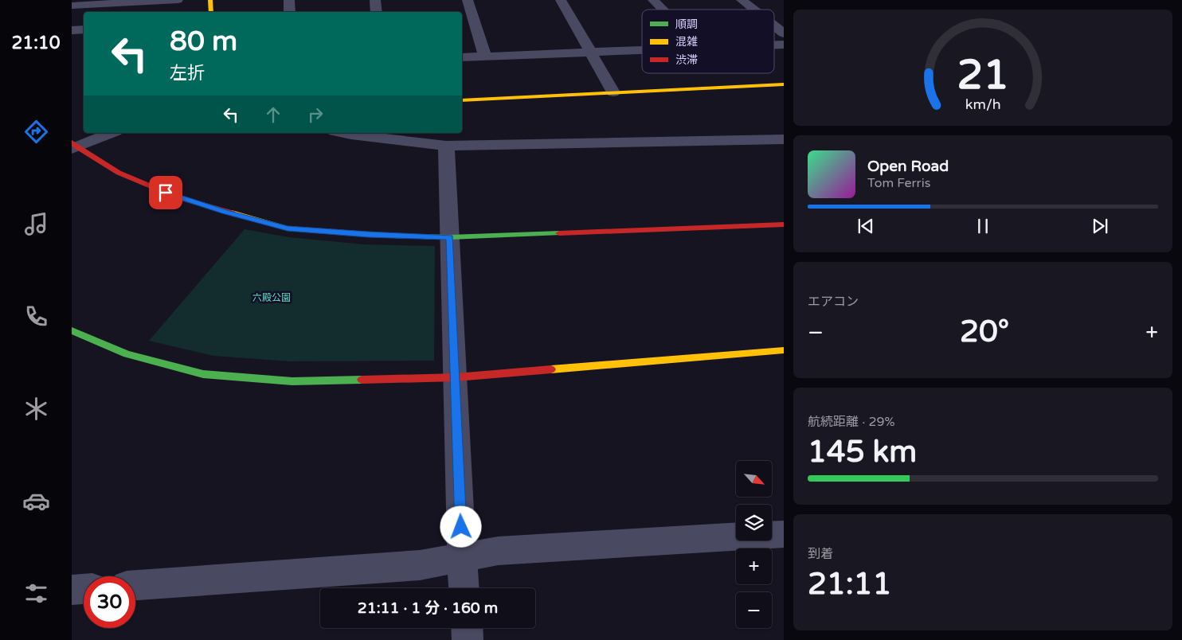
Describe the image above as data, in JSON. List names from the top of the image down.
{
  "parks": ["六殿公園"],
  "legend": ["順調", "混雑", "渋滞"],
  "north": "bottom right",
  "page": {
    "tabs": "21:10",
    "turn": ["80 m", "左折"],
    "song": ["Open Road", "Tom Ferris"],
    "tile": [
      "エアコン",
      ["航続距離 · 29%", "145 km"],
      ["到着", "21:11"]
    ],
    "heat": ["−", "20°", "+"],
    "map_buttons": ["+", "−"],
    "limit": "30",
    "trip": "21:11 · 1 分 · 160 m",
    "gauge": ["21", "km/h"]
  }
}
